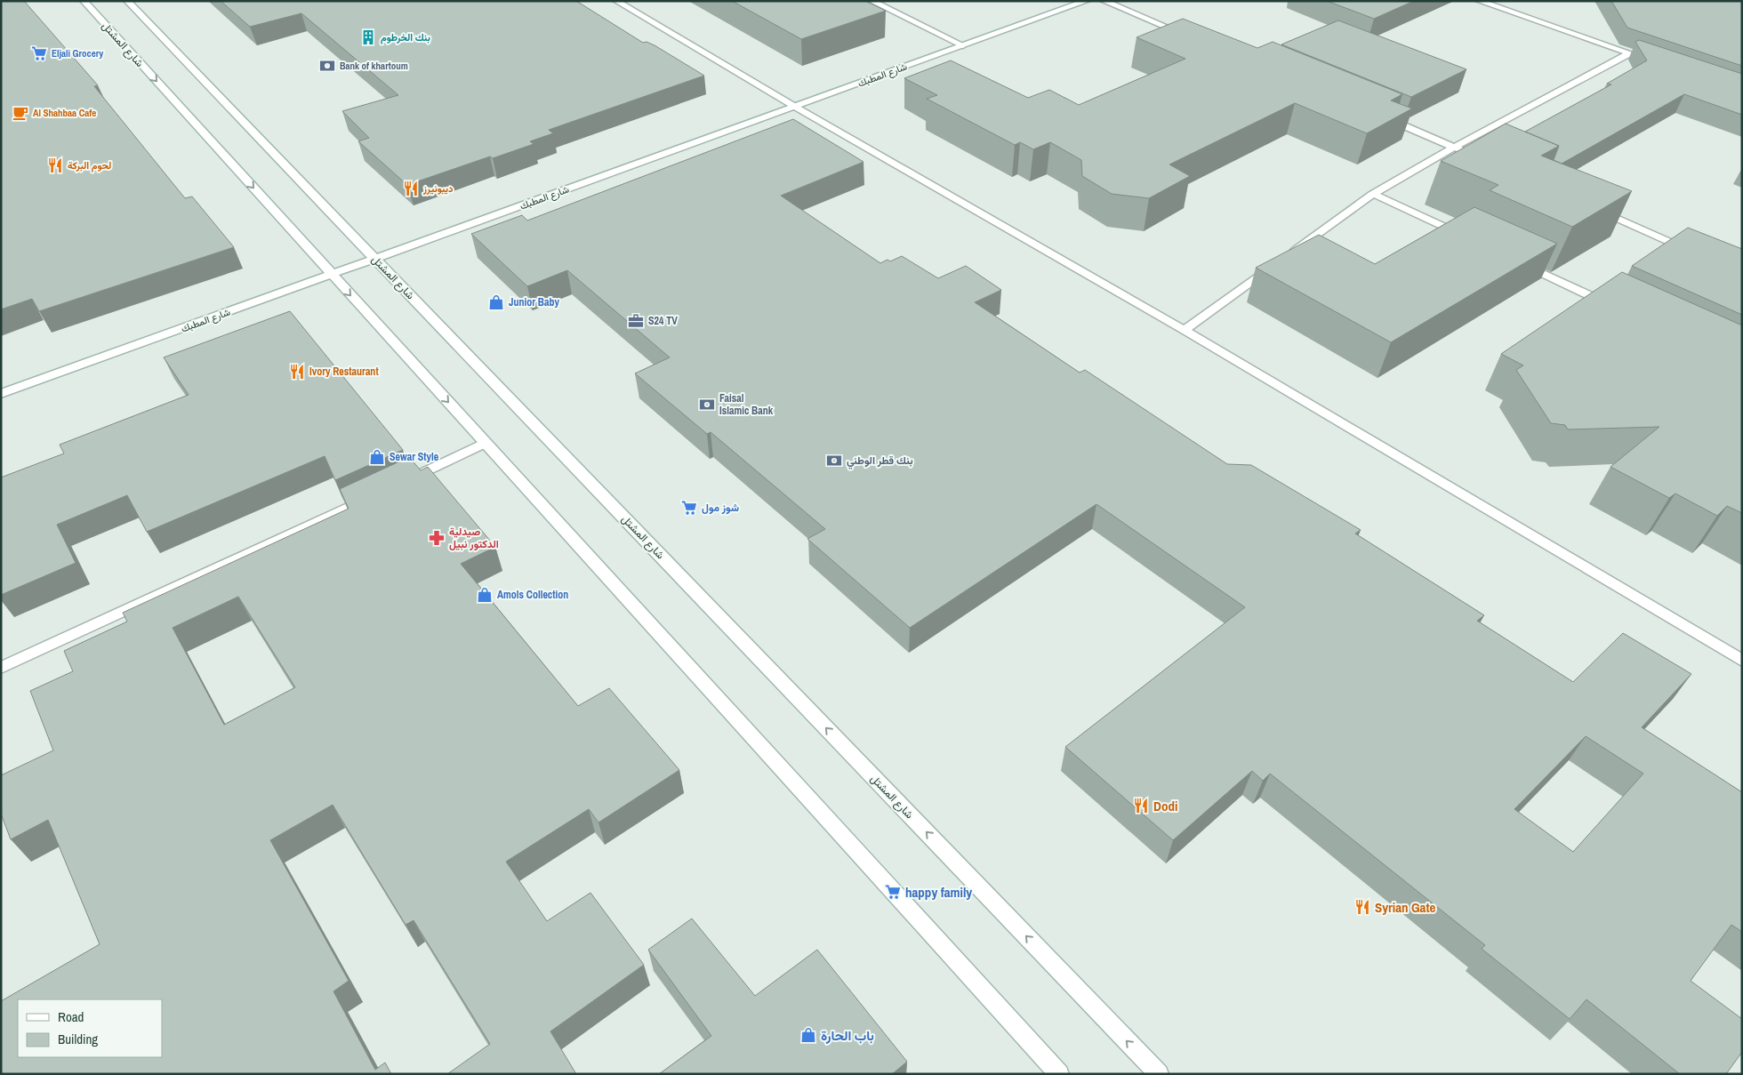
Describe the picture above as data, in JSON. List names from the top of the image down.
{
  "streets": {
    "street": ["شارع المشتل", "شارع المطبك"]
  },
  "crossings": [
    ["شارع المشتل", "شارع المطبك"]
  ],
  "places": {
    "building": ["بنك الخرطوم"],
    "supermarket": ["Eljali Grocery", "شوز مول", "happy family"],
    "bank": ["Bank of khartoum", "Faisal Islamic Bank", "بنك قطر الوطني"],
    "cafe": ["Al Shahbaa Cafe"],
    "restaurant": [
      "لحوم البركة",
      "ديبونيرز",
      "Ivory Restaurant",
      "Dodi",
      "Syrian Gate"
    ],
    "shop": [
      "Junior Baby",
      "Sewar Style",
      "Amols Collection",
      "باب الحارة"
    ],
    "office": ["S24 TV"],
    "pharmacy": ["صيدلية الدكتور نبيل"]
  },
  "legend": ["Road", "Building"]
}
